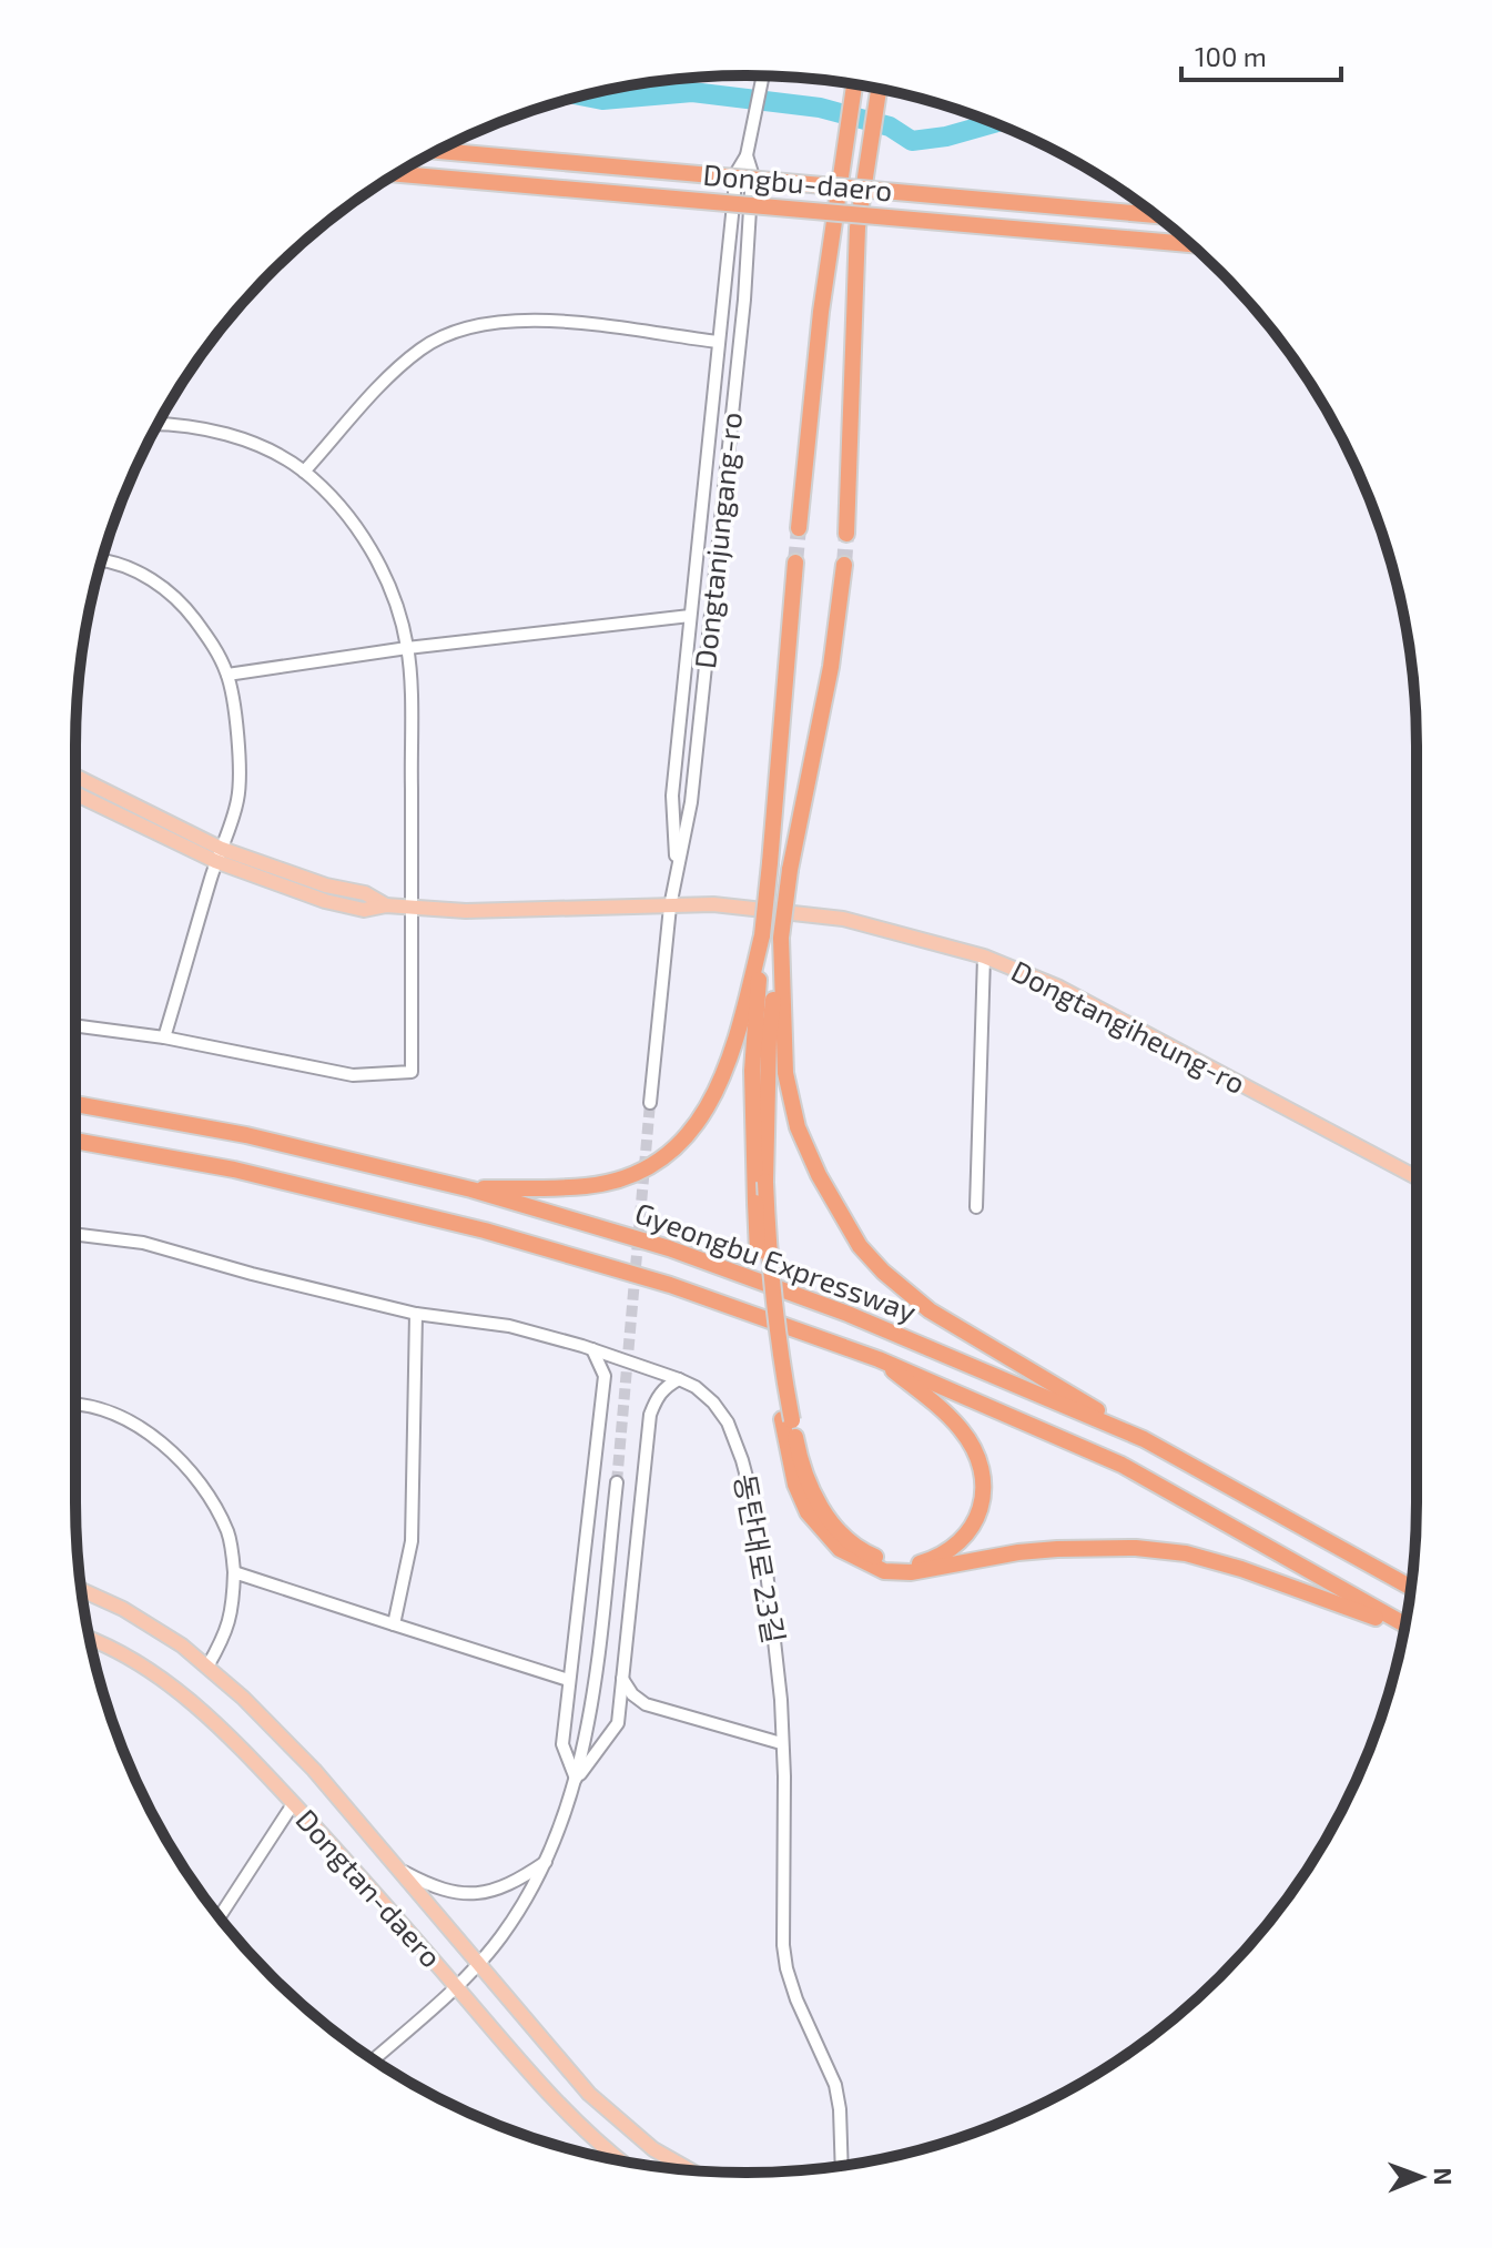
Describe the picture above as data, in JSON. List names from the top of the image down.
{
  "streets": {
    "highway": ["Dongbu-daero", "Gyeongbu Expressway"],
    "main road": ["Dongtangiheung-ro", "Dongtan-daero"],
    "street": ["Dongtanjungang-ro", "동탄대로 23길"]
  },
  "crossings": [
    ["Dongtanjungang-ro", "Dongtangiheung-ro"]
  ],
  "scale_bar": "100 m",
  "north": "right"
}
